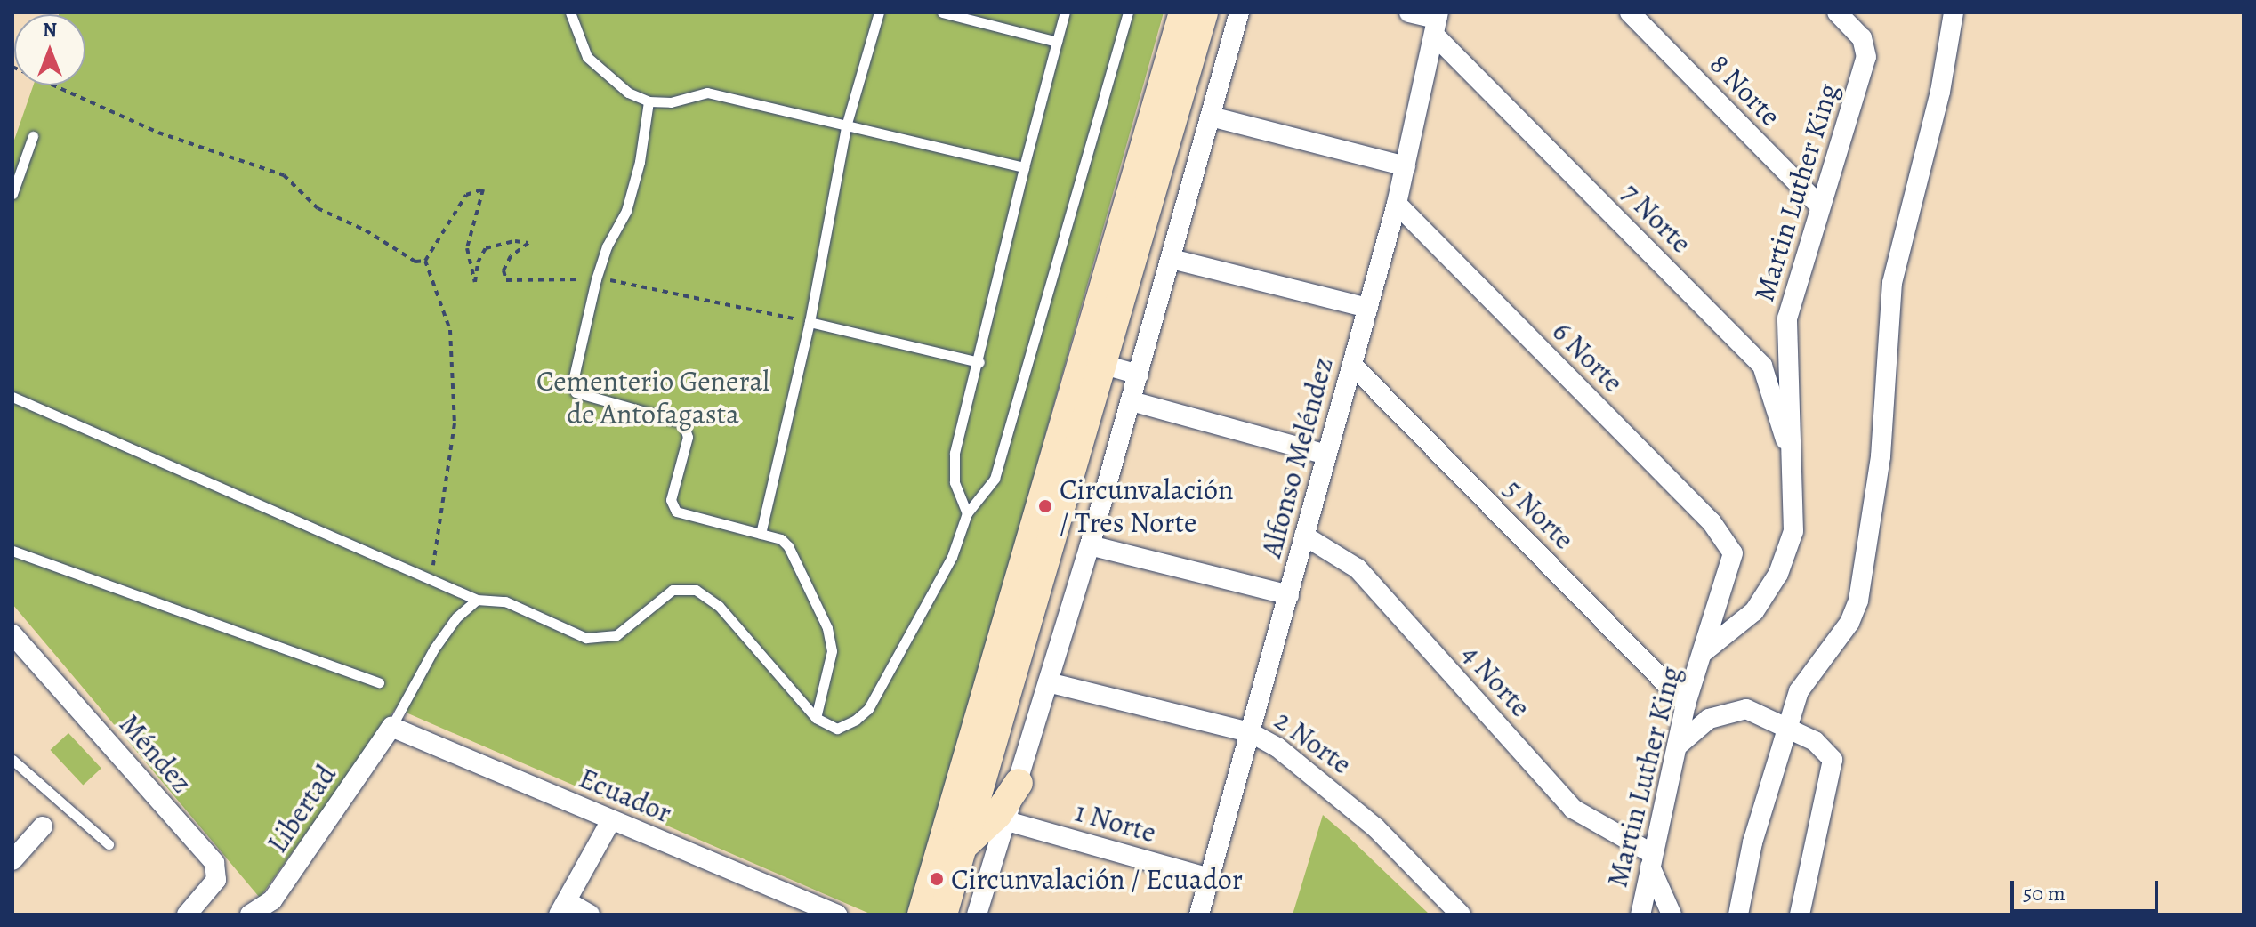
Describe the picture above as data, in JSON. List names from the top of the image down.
{
  "streets": {
    "street": [
      "8 Norte",
      "Martin Luther King",
      "7 Norte",
      "6 Norte",
      "Alfonso Meléndez",
      "5 Norte",
      "4 Norte",
      "2 Norte",
      "Méndez",
      "Ecuador",
      "Libertad",
      "1 Norte"
    ]
  },
  "crossings": [
    ["8 Norte", "Martin Luther King"],
    ["Martin Luther King", "7 Norte"],
    ["Martin Luther King", "6 Norte"],
    ["Martin Luther King", "5 Norte"],
    ["Martin Luther King", "4 Norte"],
    ["7 Norte", "Alfonso Meléndez"],
    ["6 Norte", "Alfonso Meléndez"],
    ["Alfonso Meléndez", "5 Norte"],
    ["Alfonso Meléndez", "4 Norte"],
    ["Alfonso Meléndez", "2 Norte"],
    ["Alfonso Meléndez", "1 Norte"],
    ["Ecuador", "Libertad"]
  ],
  "parks": ["Cementerio General de Antofagasta"],
  "places": ["Circunvalación / Tres Norte", "Circunvalación / Ecuador"],
  "scale_bar": "50 m",
  "north": "top"
}
